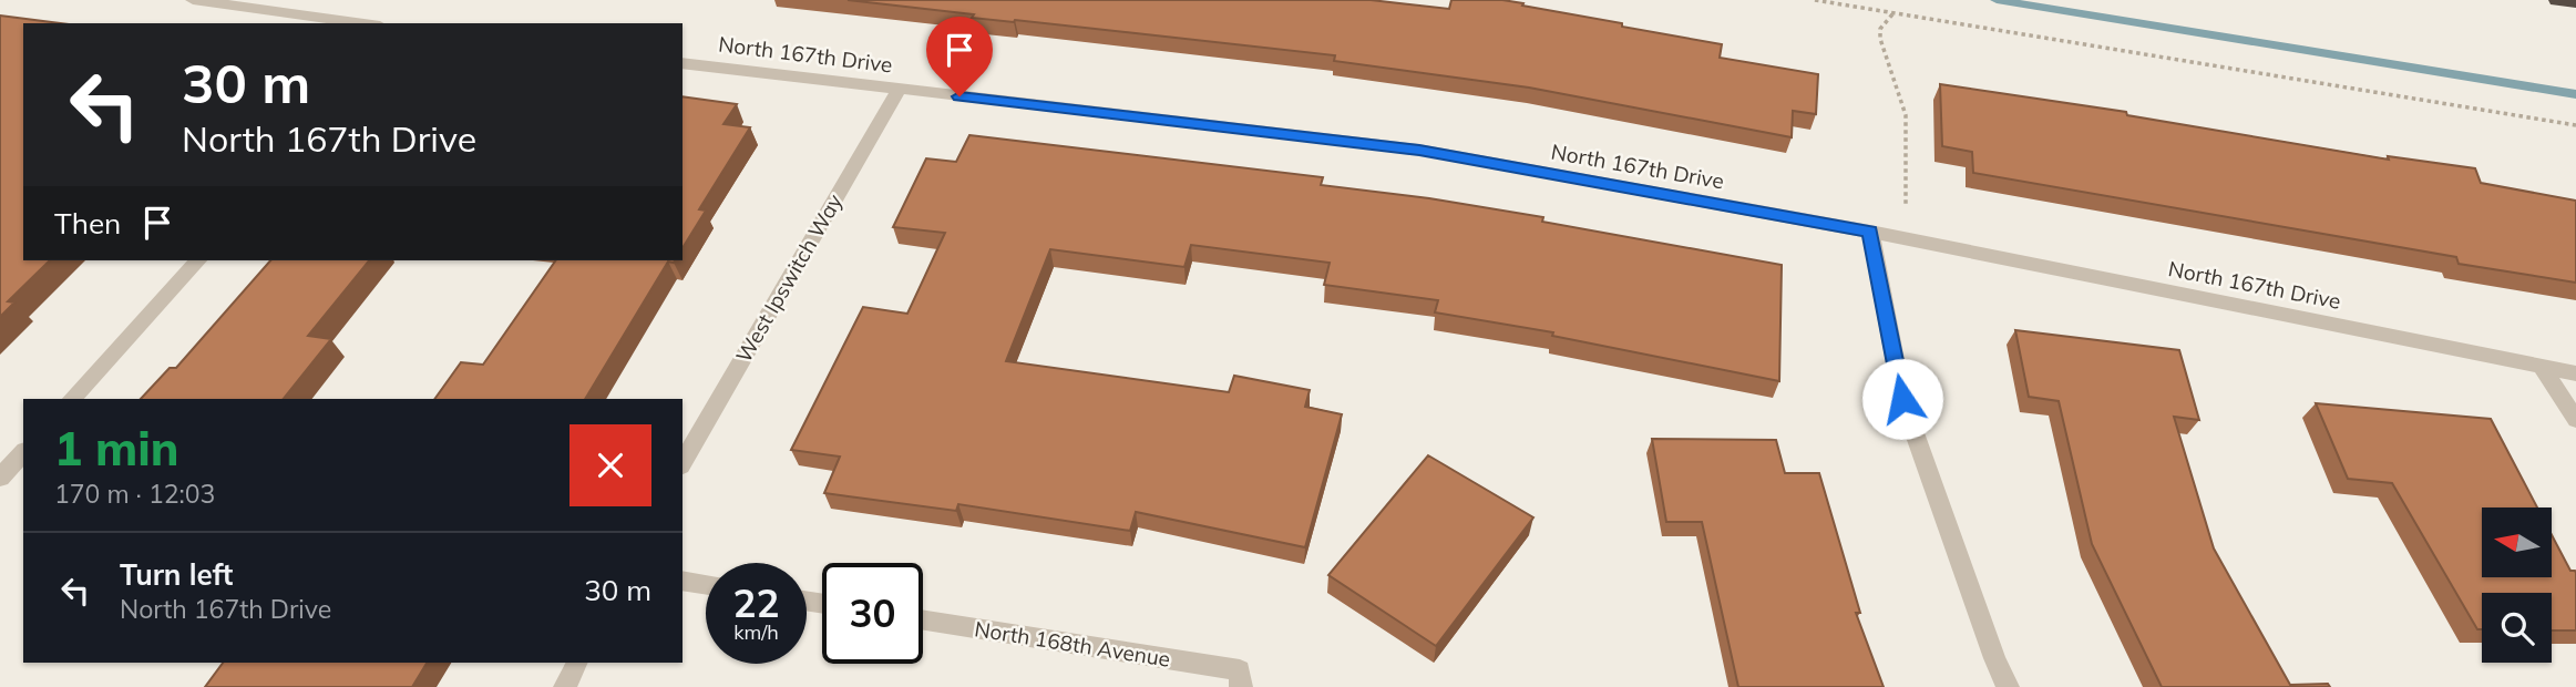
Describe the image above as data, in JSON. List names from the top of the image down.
{
  "streets": {
    "street": ["North 167th Drive", "West Ipswitch Way", "North 168th Avenue"]
  },
  "crossings": [
    ["North 167th Drive", "West Ipswitch Way"]
  ],
  "north": "left",
  "page": {
    "turn": ["30 m", "North 167th Drive"],
    "then": "Then",
    "heading": ["1 min", "170 m · 12:03"],
    "list": [
      {
        "name": "Turn left",
        "note": "North 167th Drive",
        "value": "30 m"
      }
    ],
    "speed": "22 km/h",
    "limit": "30"
  }
}
